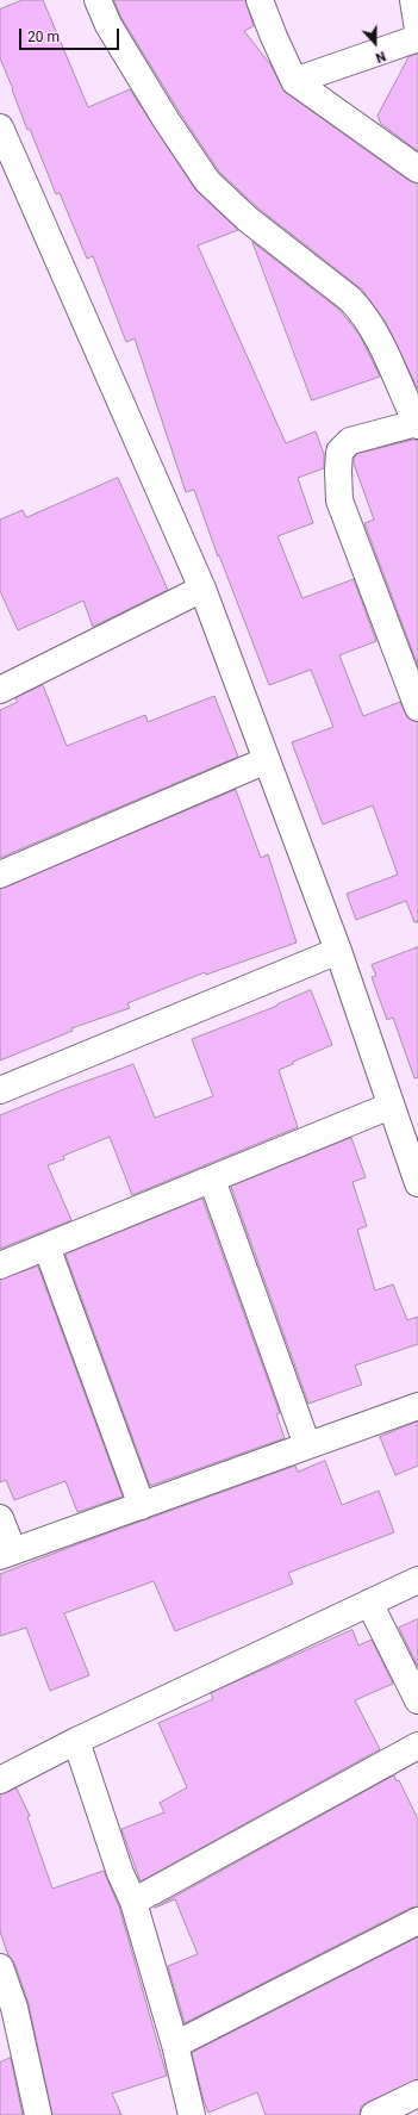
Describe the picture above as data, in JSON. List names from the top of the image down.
{
  "scale_bar": "20 m",
  "north": "bottom"
}
